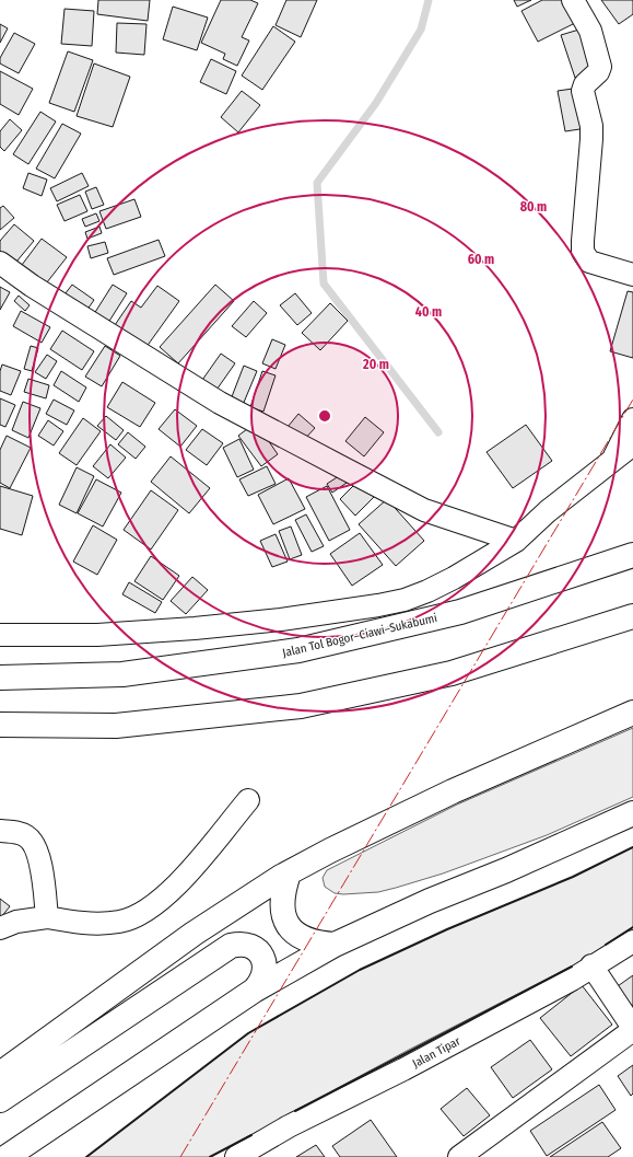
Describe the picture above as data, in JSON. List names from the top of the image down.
{
  "streets": {
    "highway": ["Jalan Tol Bogor–Ciawi–Sukabumi"],
    "street": ["Jalan Tipar"]
  },
  "rings": [
    "80 m",
    "60 m",
    "40 m",
    "20 m"
  ]
}
